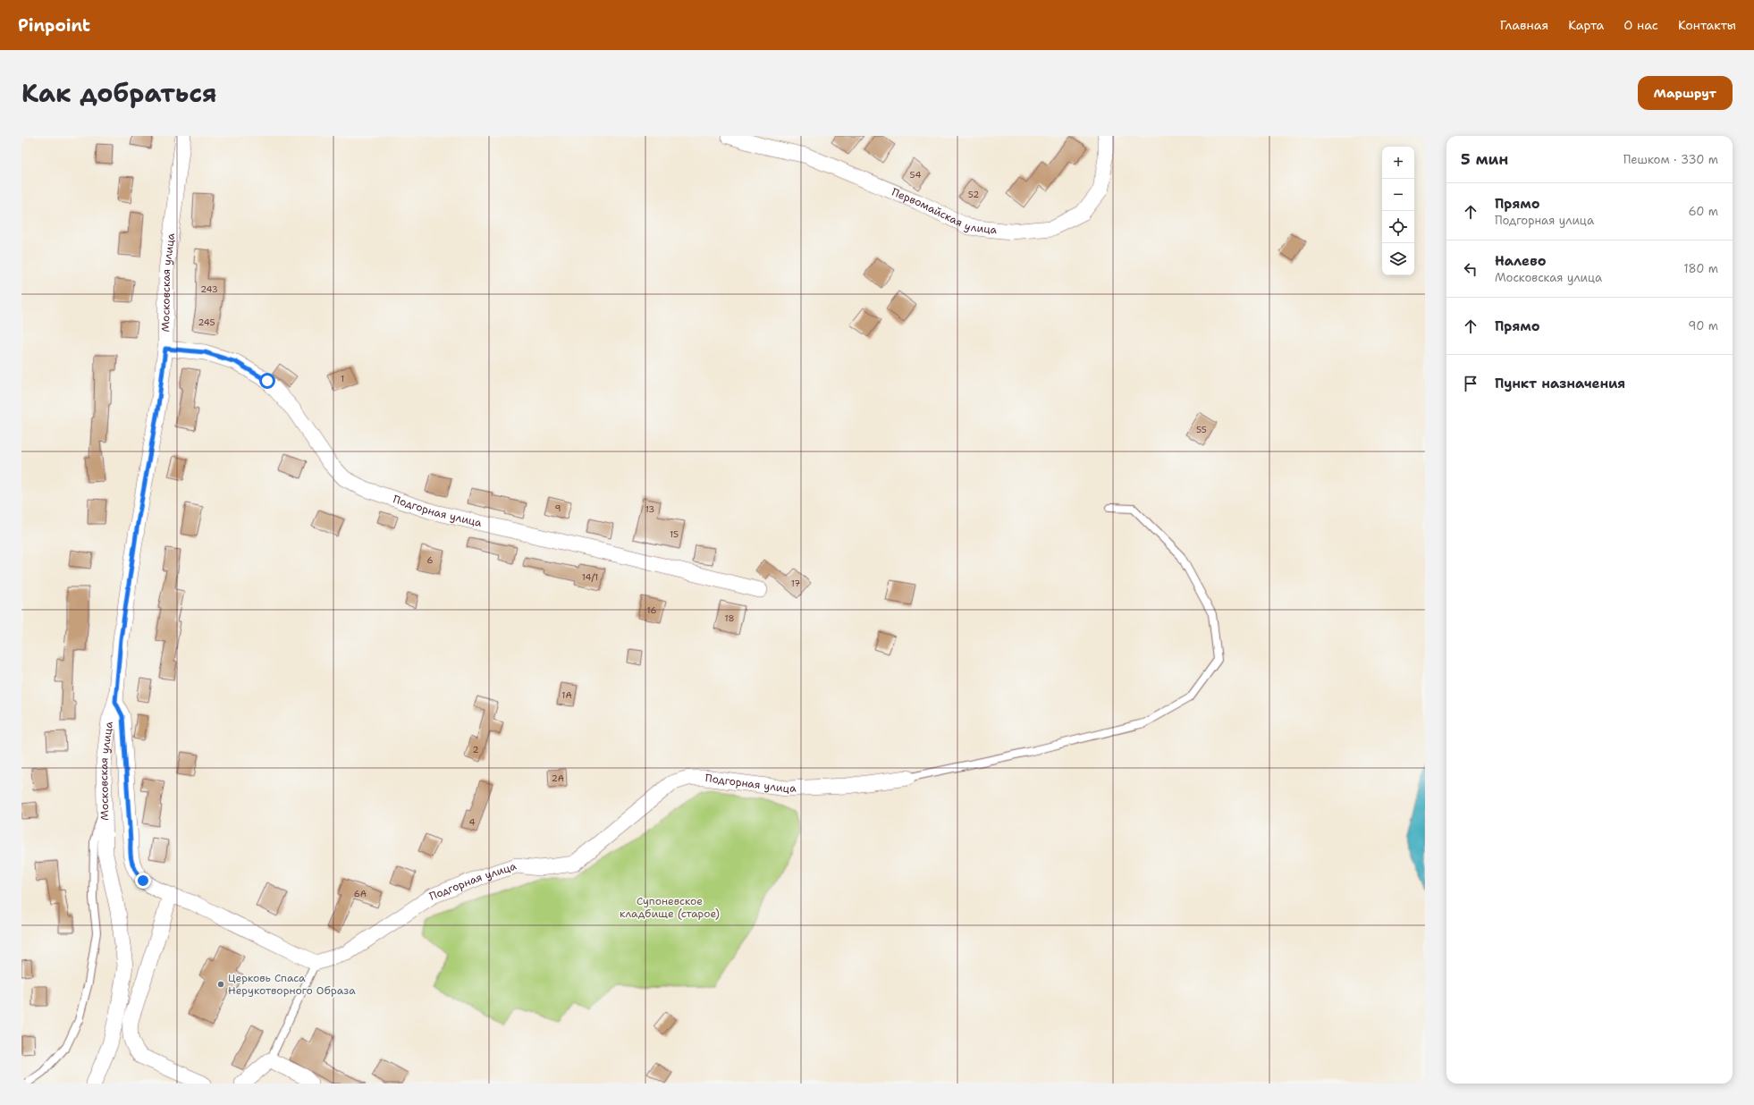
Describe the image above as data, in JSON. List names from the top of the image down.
{
  "streets": {
    "street": ["Первомайская улица", "Московская улица", "Подгорная улица"]
  },
  "crossings": [
    ["Московская улица", "Подгорная улица"]
  ],
  "parks": ["Супоневское кладбище (старое)"],
  "places": ["Церковь Спаса Нерукотворного Образа"],
  "house_numbers": [
    "54",
    "52",
    "243",
    "245",
    "1",
    "55",
    "9",
    "13",
    "15",
    "6",
    "14/1",
    "17",
    "16",
    "18",
    "1А",
    "2",
    "2А",
    "4",
    "6А"
  ],
  "page": {
    "header": "Pinpoint",
    "nav": [
      "Главная",
      "Карта",
      "О нас",
      "Контакты"
    ],
    "title": "Как добраться",
    "buttons": "Маршрут",
    "heading": ["5 мин", "Пешком · 330 m"],
    "map_buttons": ["+", "−"],
    "list": [
      ["Прямо", "Подгорная улица", "60 m"],
      ["Налево", "Московская улица", "180 m"],
      ["Прямо", "90 m"],
      "Пункт назначения"
    ]
  }
}
